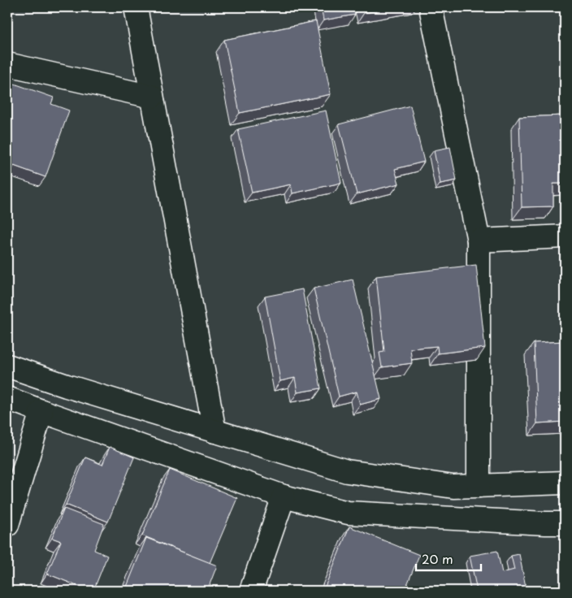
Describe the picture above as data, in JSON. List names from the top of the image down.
{
  "scale_bar": "20 m"
}
